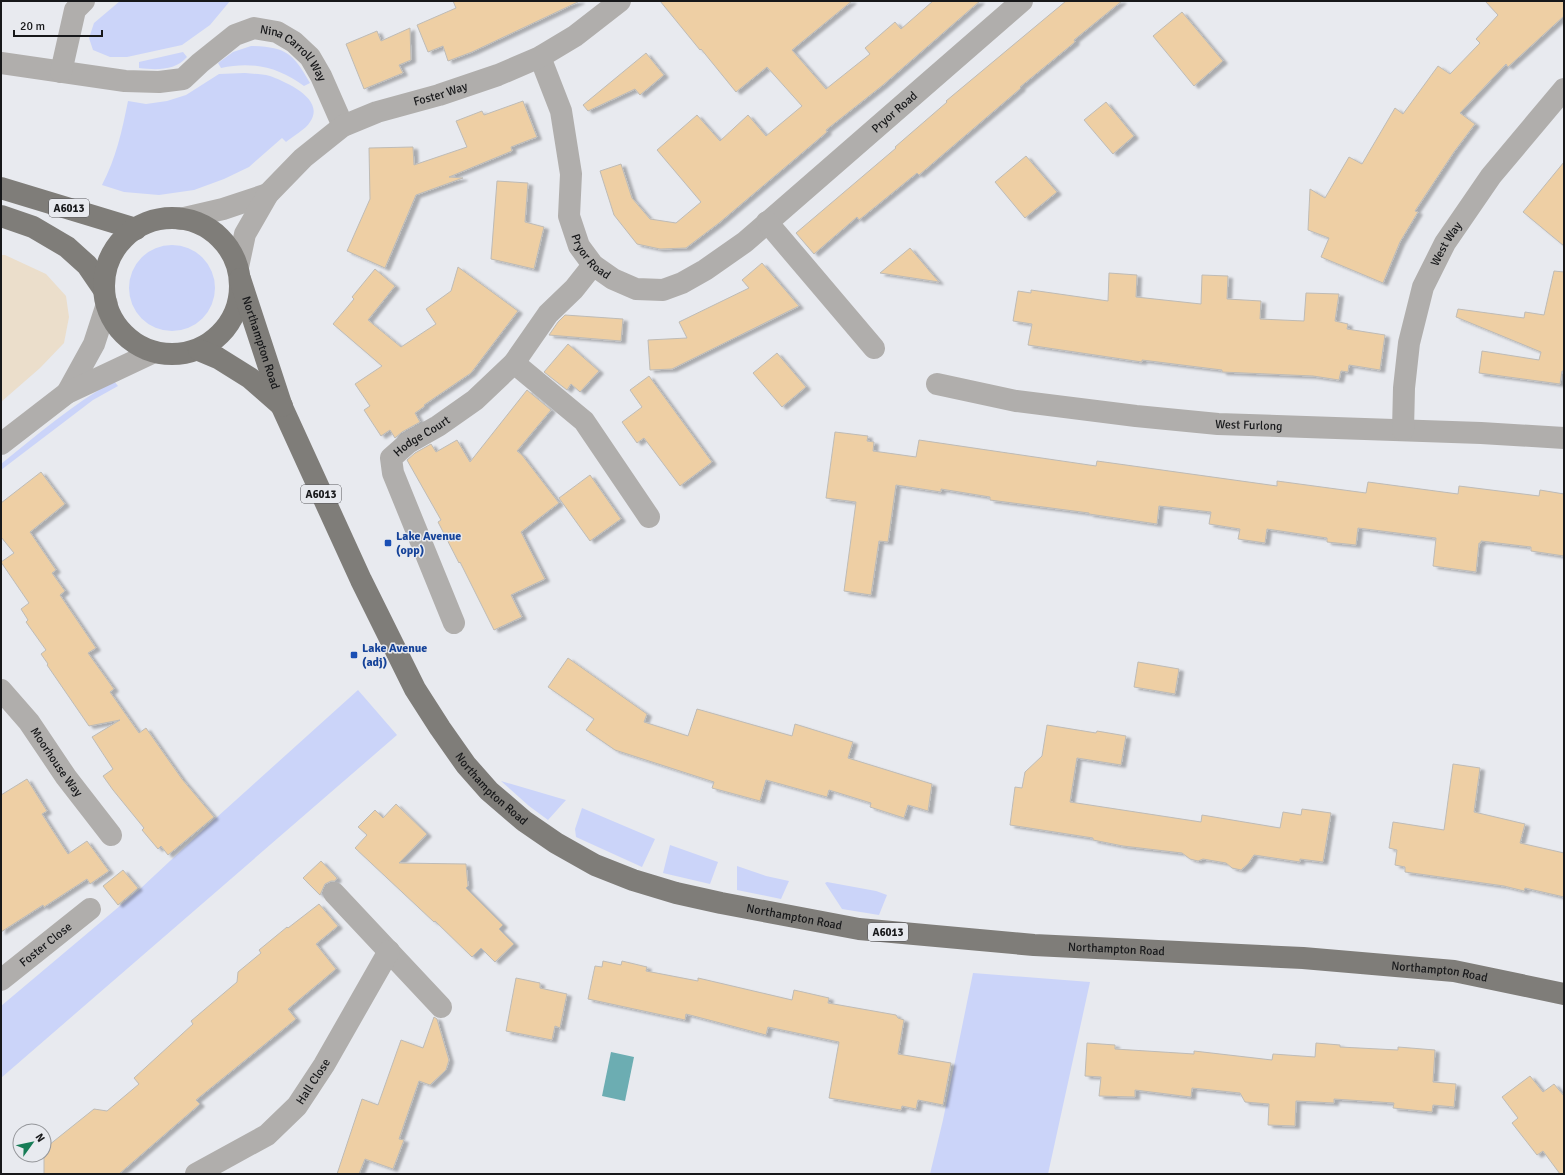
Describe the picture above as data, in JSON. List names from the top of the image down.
{
  "streets": {
    "main road": ["A6013", "Northampton Road"],
    "street": [
      "Nina Carroll Way",
      "Foster Way",
      "Pryor Road",
      "West Way",
      "West Furlong",
      "Hodge Court",
      "Moorhouse Way",
      "Foster Close",
      "Hall Close"
    ]
  },
  "crossings": [
    ["Nina Carroll Way", "Foster Way"],
    ["Foster Way", "Pryor Road"],
    ["Foster Way", "A6013"],
    ["Foster Way", "Northampton Road"],
    ["Pryor Road", "Hodge Court"],
    ["A6013", "Northampton Road"],
    ["West Way", "West Furlong"]
  ],
  "places": {
    "transit": ["Lake Avenue (opp)", "Lake Avenue (adj)"]
  },
  "scale_bar": "20 m",
  "north": "top right"
}
